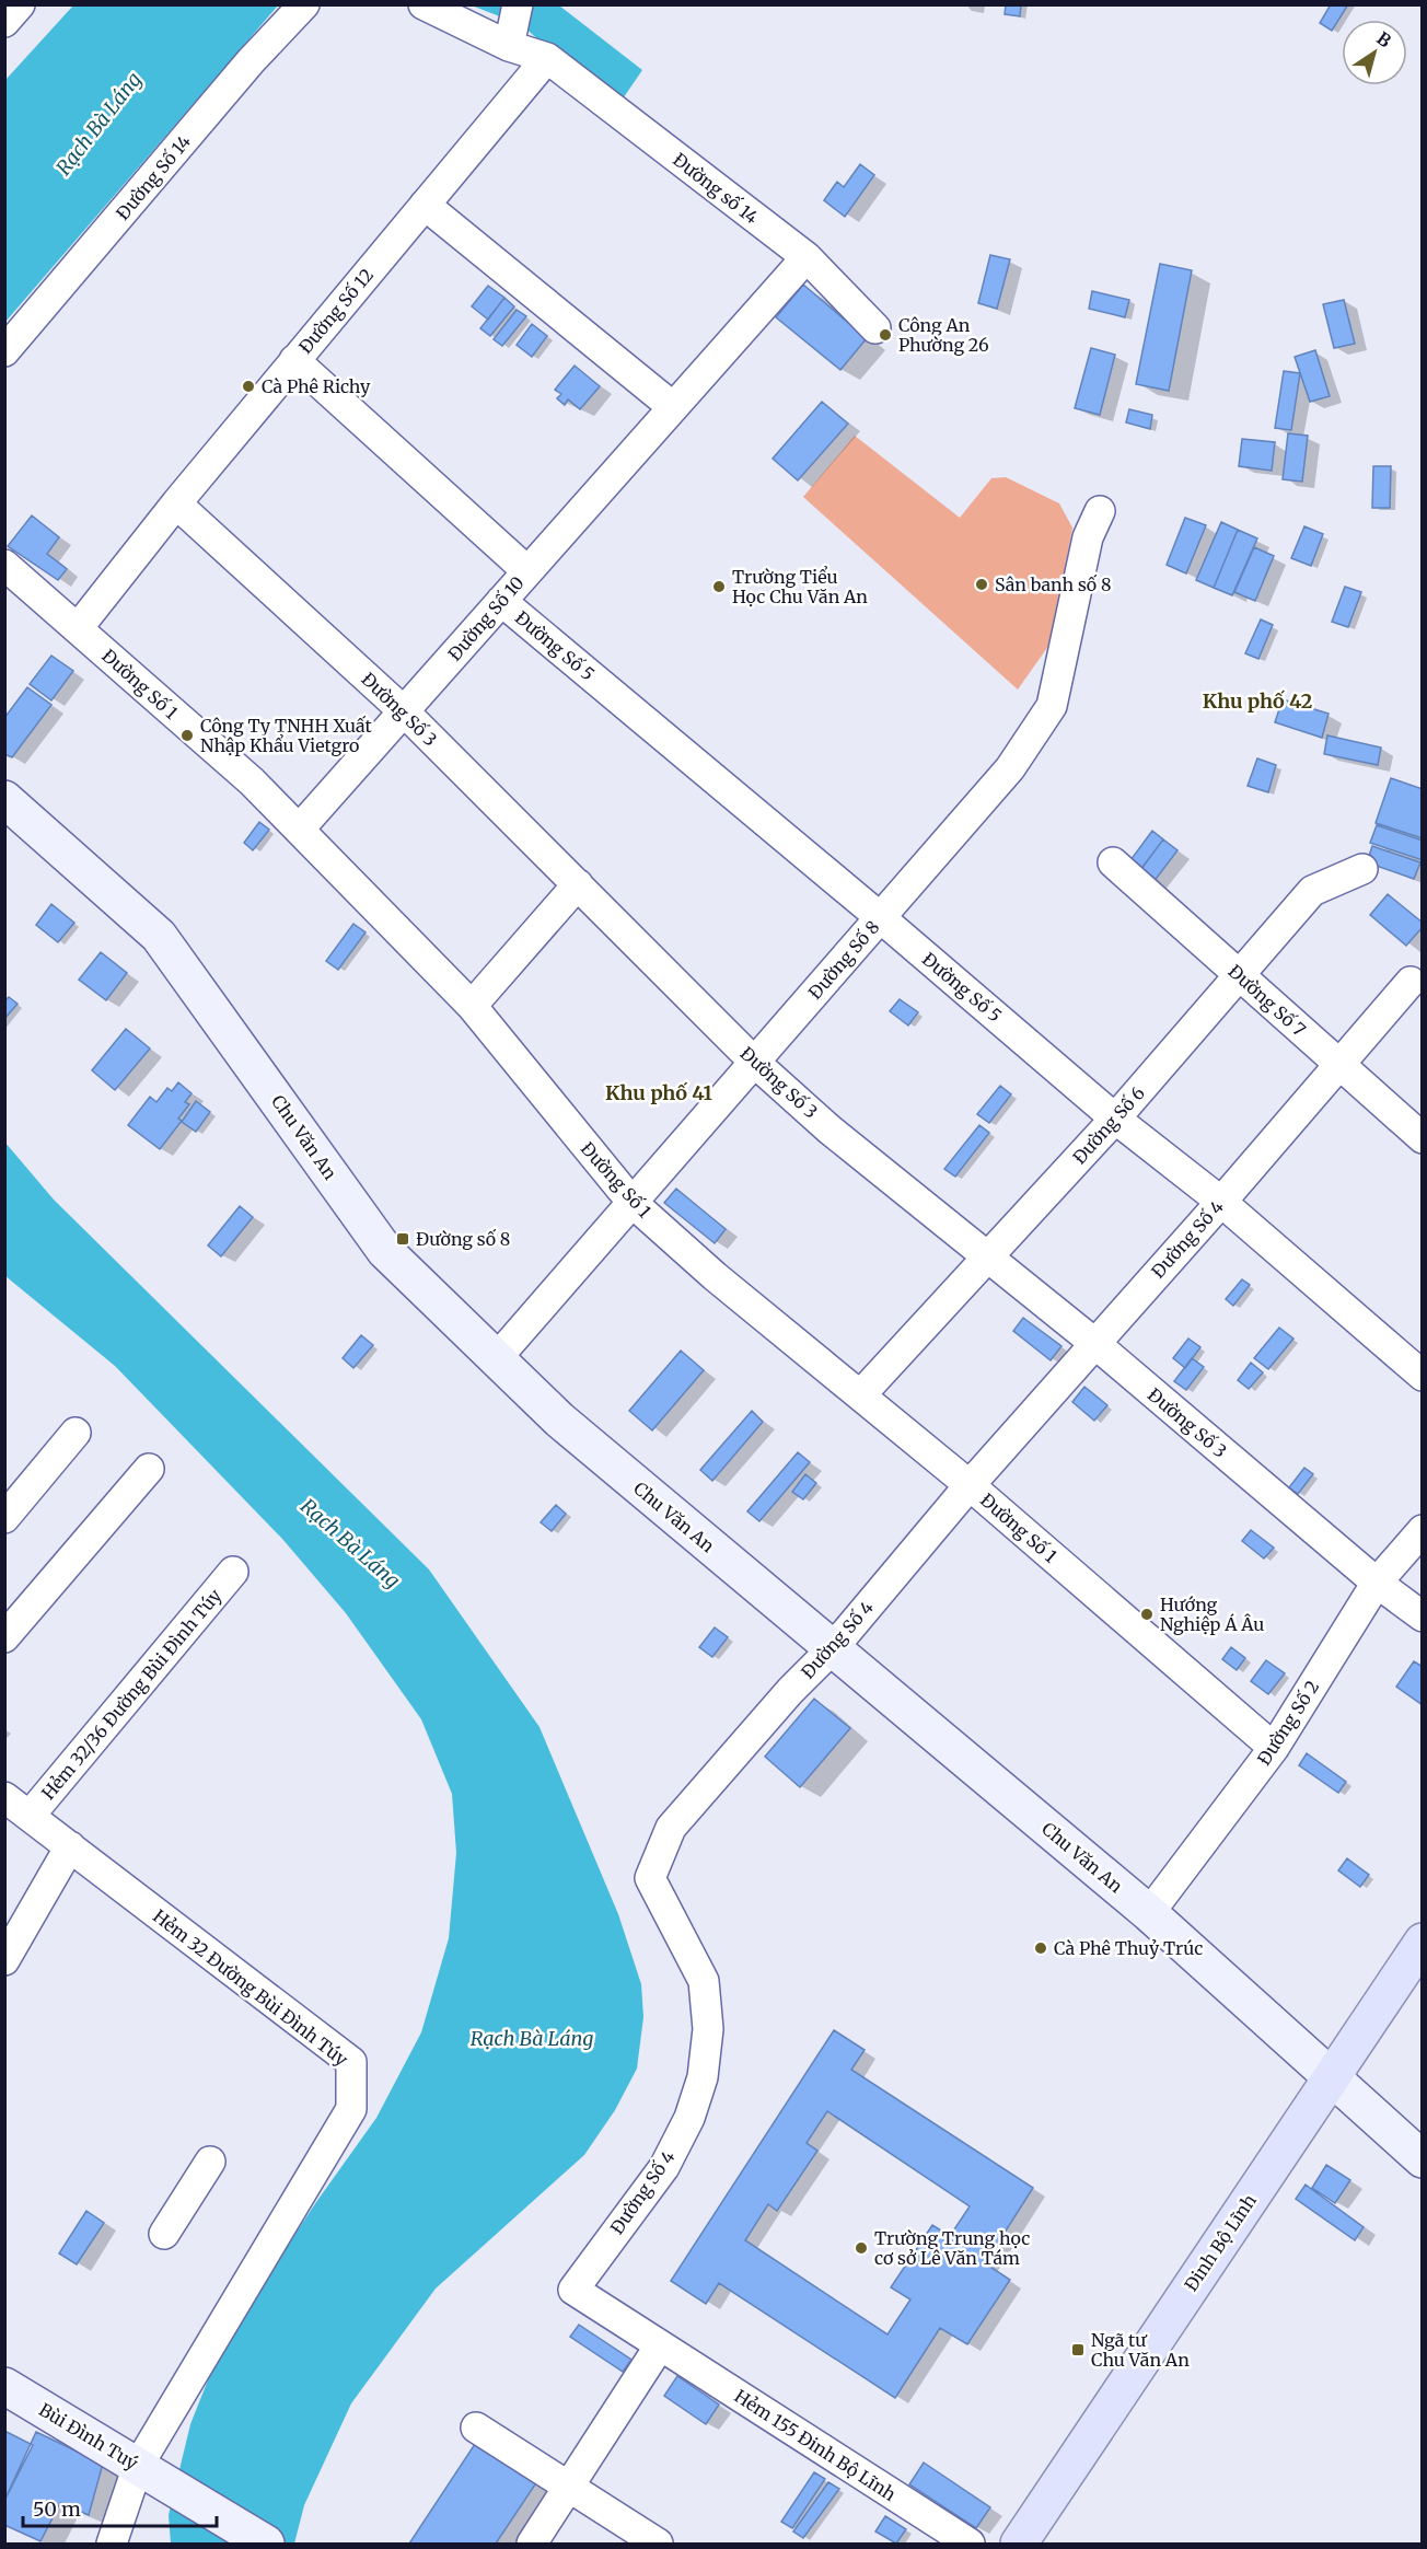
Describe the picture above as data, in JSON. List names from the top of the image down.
{
  "streets": {
    "main road": ["Đinh Bộ Lĩnh"],
    "street": [
      "Đường Số 14",
      "Đường số 14",
      "Đường Số 12",
      "Đường Số 10",
      "Đường Số 5",
      "Đường Số 1",
      "Đường Số 3",
      "Đường Số 8",
      "Đường Số 7",
      "Đường Số 6",
      "Chu Văn An",
      "Đường Số 4",
      "Hẻm 32/36 Đường Bùi Đình Túy",
      "Đường Số 2",
      "Hẻm 32 Đường Bùi Đình Túy",
      "Bùi Đình Tuý",
      "Hẻm 155 Đinh Bộ Lĩnh"
    ]
  },
  "crossings": [
    ["Đường số 14", "Đường Số 12"],
    ["Đường số 14", "Đường Số 10"],
    ["Đường Số 12", "Đường Số 1"],
    ["Đường Số 12", "Đường Số 3"],
    ["Đường Số 10", "Đường Số 5"],
    ["Đường Số 10", "Đường Số 1"],
    ["Đường Số 10", "Đường Số 3"],
    ["Đường Số 5", "Đường Số 8"],
    ["Đường Số 5", "Đường Số 6"],
    ["Đường Số 5", "Đường Số 4"],
    ["Đường Số 1", "Đường Số 8"],
    ["Đường Số 1", "Đường Số 6"],
    ["Đường Số 1", "Đường Số 4"],
    ["Đường Số 1", "Đường Số 2"],
    ["Đường Số 3", "Đường Số 8"],
    ["Đường Số 3", "Đường Số 6"],
    ["Đường Số 3", "Đường Số 4"],
    ["Đường Số 3", "Đường Số 2"],
    ["Đường Số 8", "Chu Văn An"],
    ["Đường Số 7", "Đường Số 6"],
    ["Đường Số 7", "Đường Số 4"],
    ["Chu Văn An", "Đường Số 4"],
    ["Chu Văn An", "Đường Số 2"],
    ["Chu Văn An", "Đinh Bộ Lĩnh"],
    ["Đường Số 4", "Hẻm 155 Đinh Bộ Lĩnh"],
    ["Hẻm 32/36 Đường Bùi Đình Túy", "Hẻm 32 Đường Bùi Đình Túy"],
    ["Hẻm 32 Đường Bùi Đình Túy", "Bùi Đình Tuý"]
  ],
  "districts": ["Khu phố 42", "Khu phố 41"],
  "water": ["Rạch Bà Láng"],
  "places": {
    "other": [
      "Công An Phường 26",
      "Cà Phê Richy",
      "Sân banh số 8",
      "Trường Tiểu Học Chu Văn An",
      "Công Ty TNHH Xuất Nhập Khẩu Vietgro",
      "Hướng Nghiệp Á Âu",
      "Cà Phê Thuỷ Trúc",
      "Trường Trung học cơ sở Lê Văn Tám"
    ],
    "transit": ["Đường số 8", "Ngã tư Chu Văn An"]
  },
  "scale_bar": "50 m",
  "north": "top right"
}
